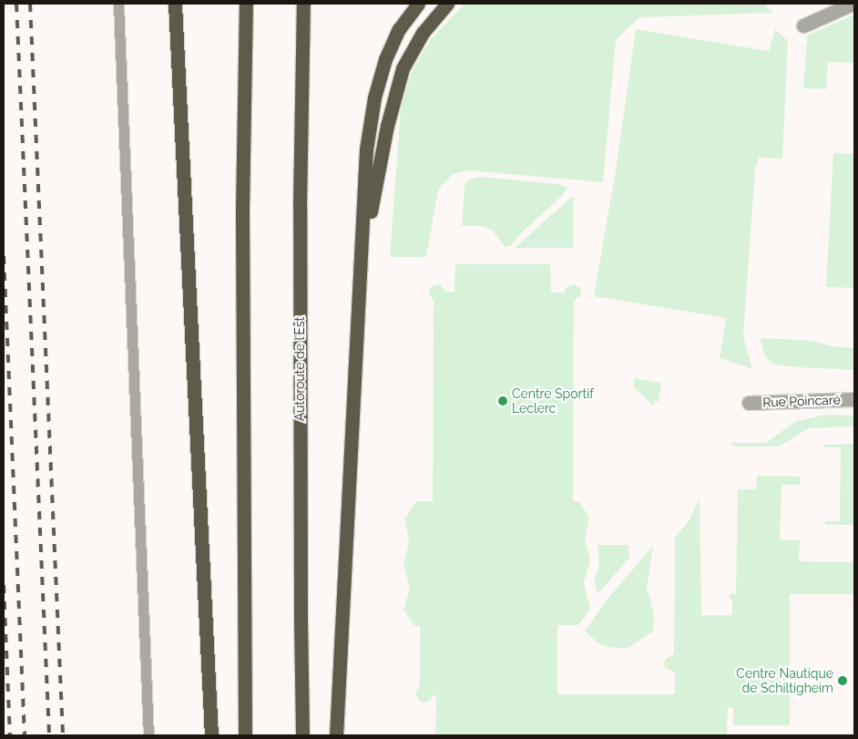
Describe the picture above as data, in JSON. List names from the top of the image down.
{
  "streets": {
    "highway": ["Autoroute de l’Est"],
    "street": ["Rue Poincaré"]
  },
  "places": ["Centre Sportif Leclerc", "Centre Nautique de Schiltigheim"]
}
